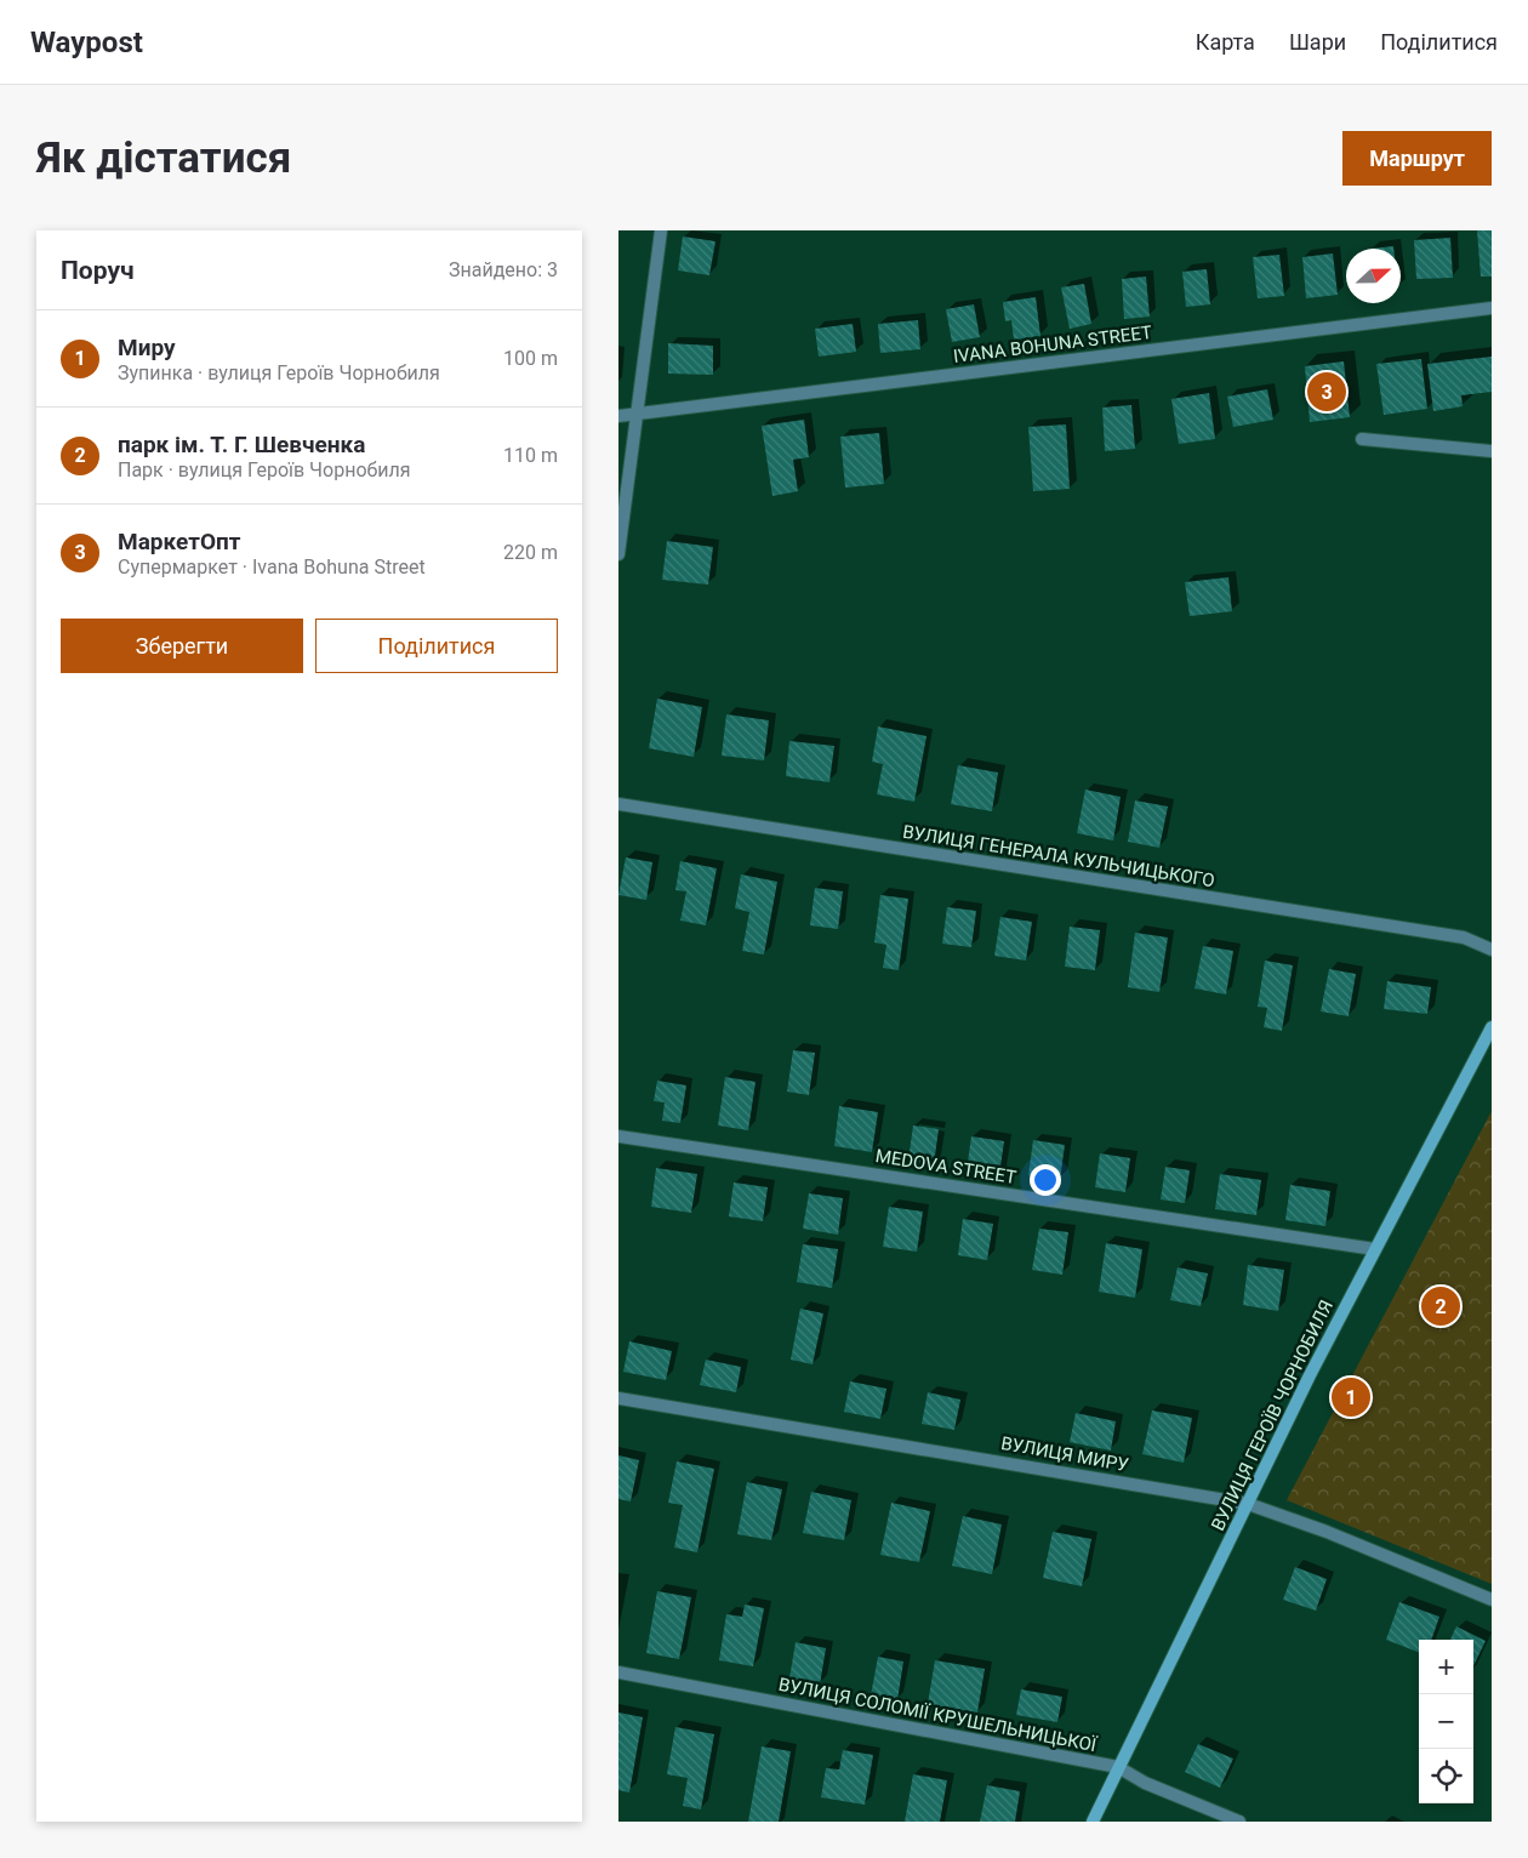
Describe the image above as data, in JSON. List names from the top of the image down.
{
  "streets": {
    "street": [
      "IVANA BOHUNA STREET",
      "ВУЛИЦЯ ГЕНЕРАЛА КУЛЬЧИЦЬКОГО",
      "MEDOVA STREET",
      "ВУЛИЦЯ ГЕРОЇВ ЧОРНОБИЛЯ",
      "ВУЛИЦЯ МИРУ",
      "ВУЛИЦЯ СОЛОМІЇ КРУШЕЛЬНИЦЬКОЇ"
    ]
  },
  "crossings": [
    ["MEDOVA STREET", "ВУЛИЦЯ ГЕРОЇВ ЧОРНОБИЛЯ"],
    ["ВУЛИЦЯ ГЕРОЇВ ЧОРНОБИЛЯ", "ВУЛИЦЯ МИРУ"],
    ["ВУЛИЦЯ ГЕРОЇВ ЧОРНОБИЛЯ", "ВУЛИЦЯ СОЛОМІЇ КРУШЕЛЬНИЦЬКОЇ"]
  ],
  "north": "right",
  "page": {
    "header": "Waypost",
    "nav": ["Карта", "Шари", "Поділитися"],
    "buttons": [
      "Маршрут",
      ["Зберегти", "Поділитися"]
    ],
    "title": "Як дістатися",
    "heading": ["Поруч", "Знайдено: 3"],
    "list": [
      {
        "mark": "1",
        "name": "Миру",
        "note": "Зупинка · вулиця Героїв Чорнобиля",
        "value": "100 m"
      },
      {
        "mark": "2",
        "name": "парк ім. Т. Г. Шевченка",
        "note": "Парк · вулиця Героїв Чорнобиля",
        "value": "110 m"
      },
      {
        "mark": "3",
        "name": "МаркетОпт",
        "note": "Супермаркет · Ivana Bohuna Street",
        "value": "220 m"
      }
    ],
    "pins": ["3", "2", "1"],
    "map_buttons": ["+", "−"]
  }
}
